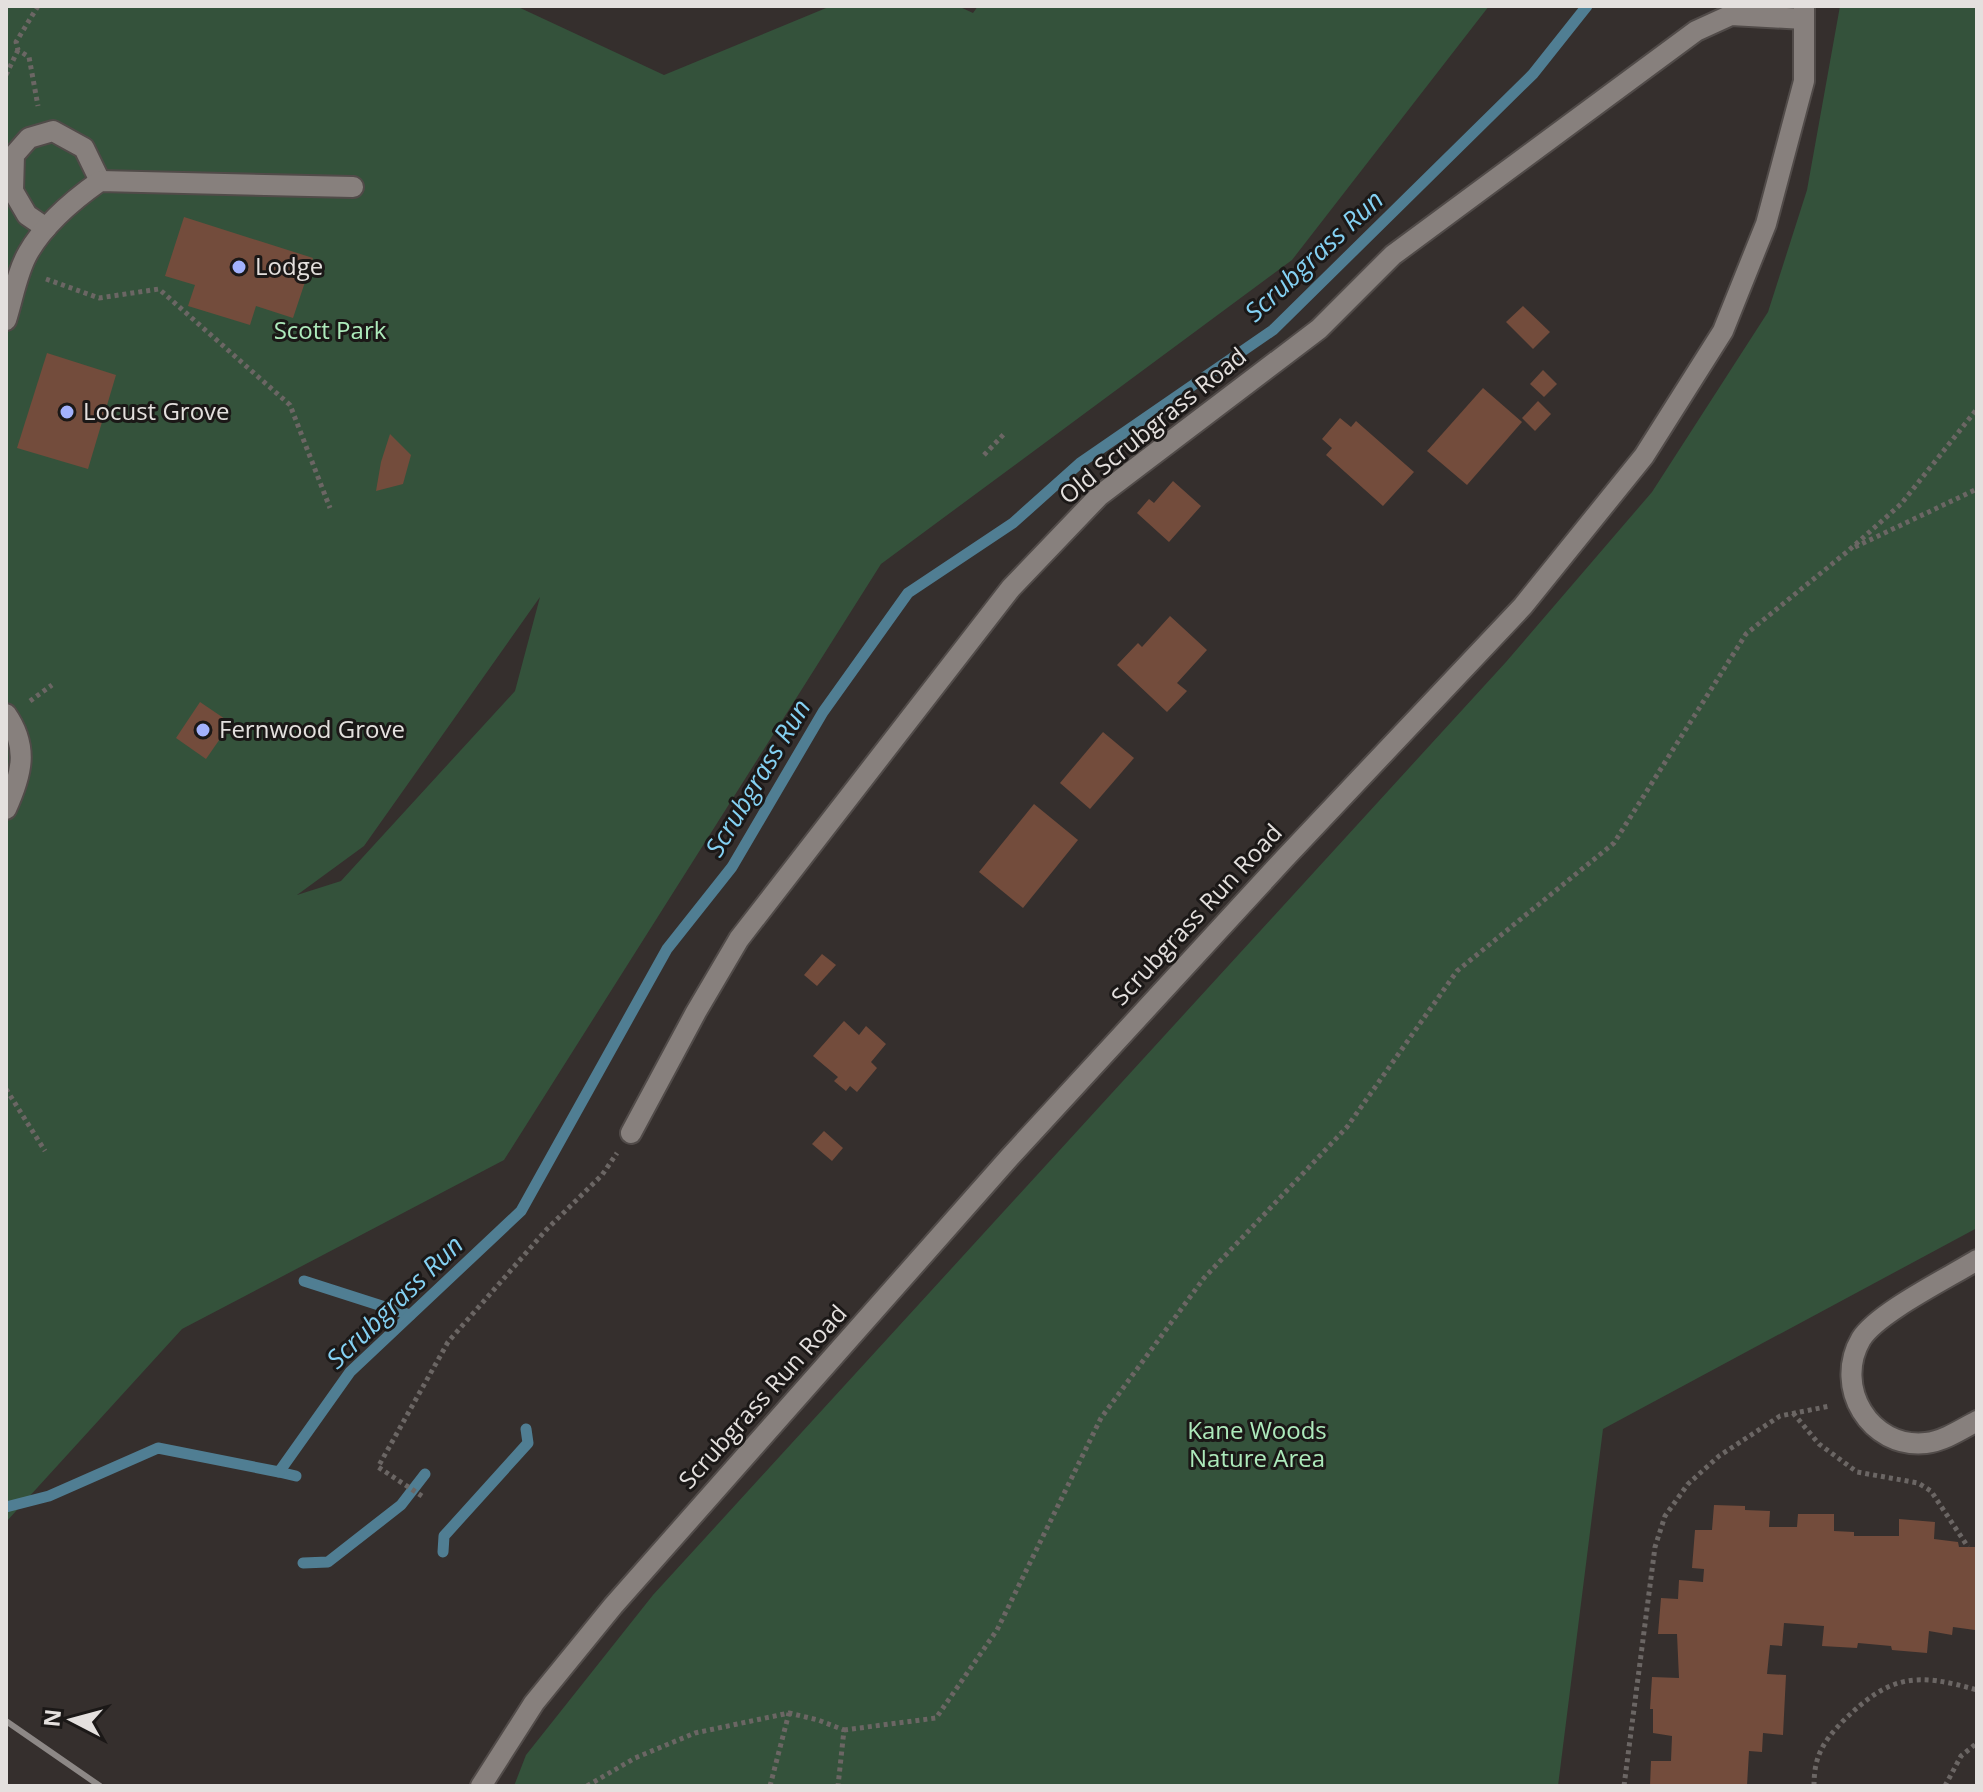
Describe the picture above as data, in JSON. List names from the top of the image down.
{
  "streets": {
    "street": ["Old Scrubgrass Road", "Scrubgrass Run Road"]
  },
  "crossings": [
    ["Old Scrubgrass Road", "Scrubgrass Run Road"]
  ],
  "water": ["Scrubgrass Run"],
  "parks": ["Scott Park", "Kane Woods Nature Area"],
  "places": ["Lodge", "Locust Grove", "Fernwood Grove"],
  "north": "left"
}
